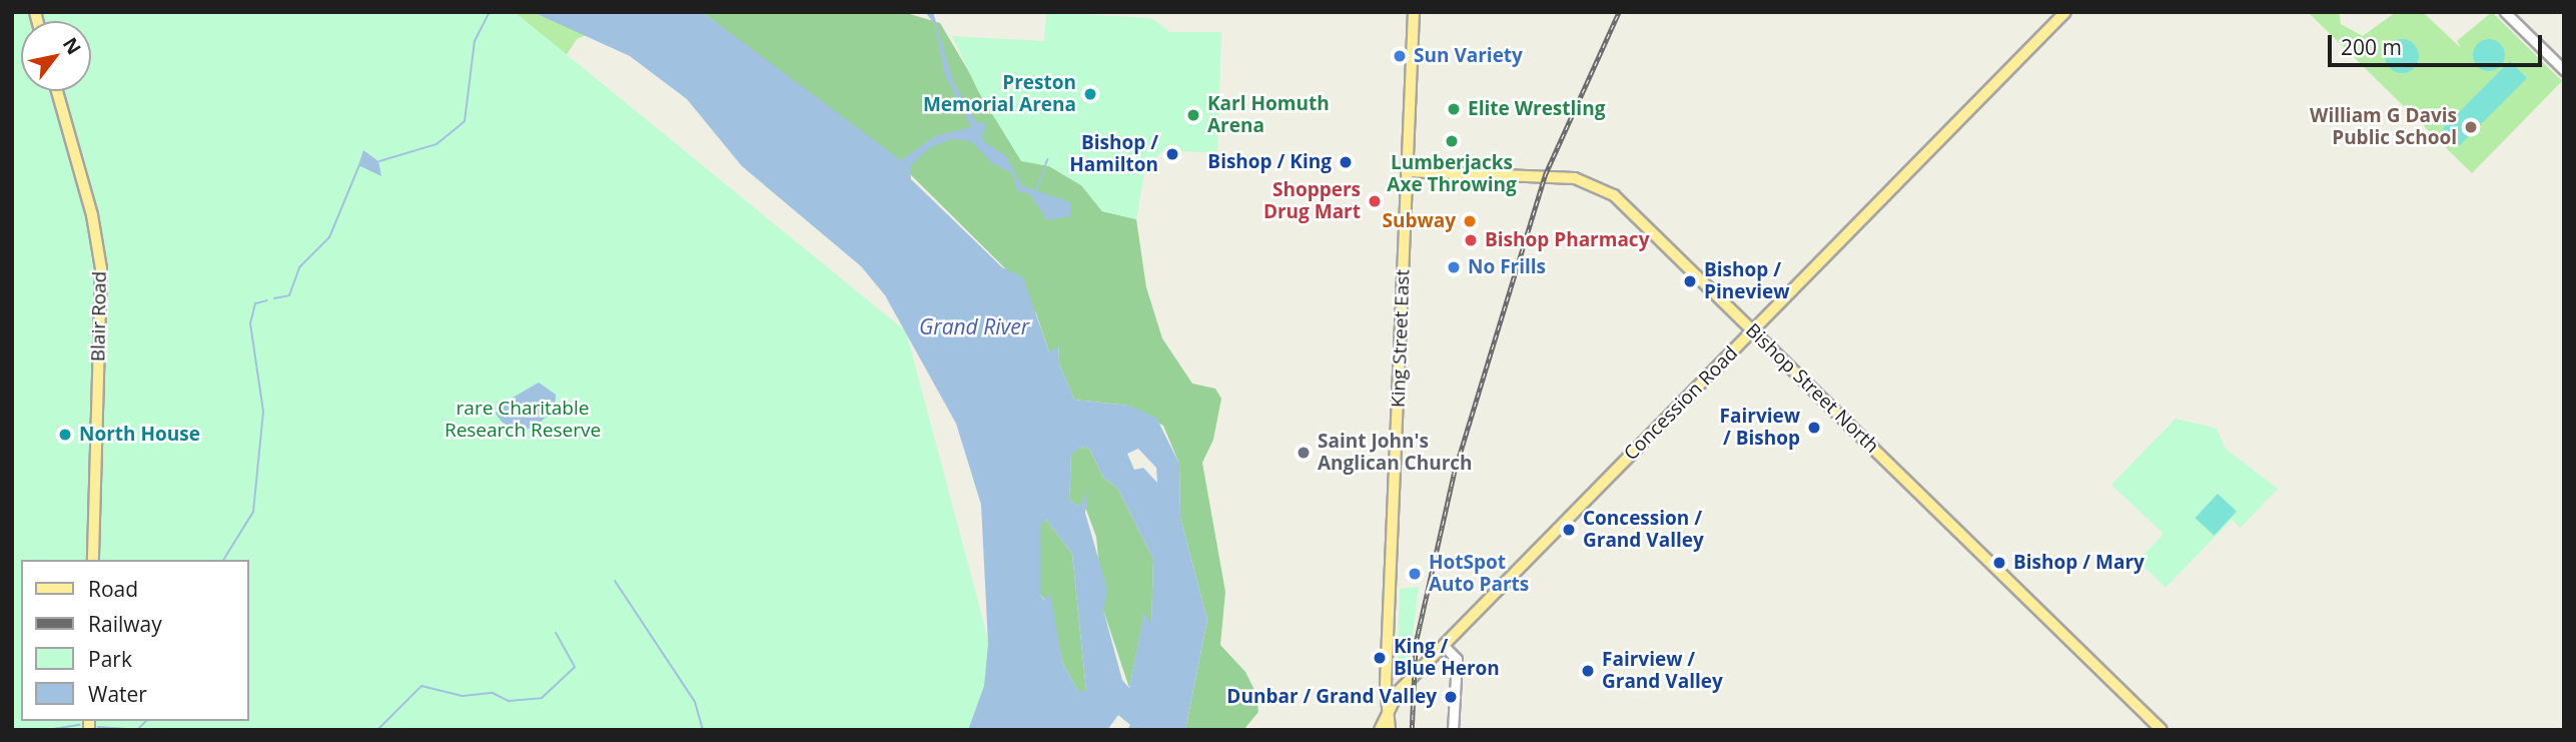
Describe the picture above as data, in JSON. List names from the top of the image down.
{
  "streets": {
    "main road": [
      "Blair Road",
      "King Street East",
      "Bishop Street North",
      "Concession Road"
    ]
  },
  "crossings": [
    ["King Street East", "Bishop Street North"],
    ["King Street East", "Concession Road"],
    ["Bishop Street North", "Concession Road"]
  ],
  "water": ["Grand River"],
  "parks": ["rare Charitable Research Reserve"],
  "places": [
    "Sun Variety",
    "Preston Memorial Arena",
    "Elite Wrestling",
    "Karl Homuth Arena",
    "William G Davis Public School",
    "Lumberjacks Axe Throwing",
    "Bishop / Hamilton",
    "Bishop / King",
    "Shoppers Drug Mart",
    "Subway",
    "Bishop Pharmacy",
    "No Frills",
    "Bishop / Pineview",
    "Fairview / Bishop",
    "North House",
    "Saint John's Anglican Church",
    "Concession / Grand Valley",
    "Bishop / Mary",
    "HotSpot Auto Parts",
    "King / Blue Heron",
    "Fairview / Grand Valley",
    "Dunbar / Grand Valley"
  ],
  "legend": [
    "Road",
    "Railway",
    "Park",
    "Water"
  ],
  "scale_bar": "200 m",
  "north": "top right"
}
